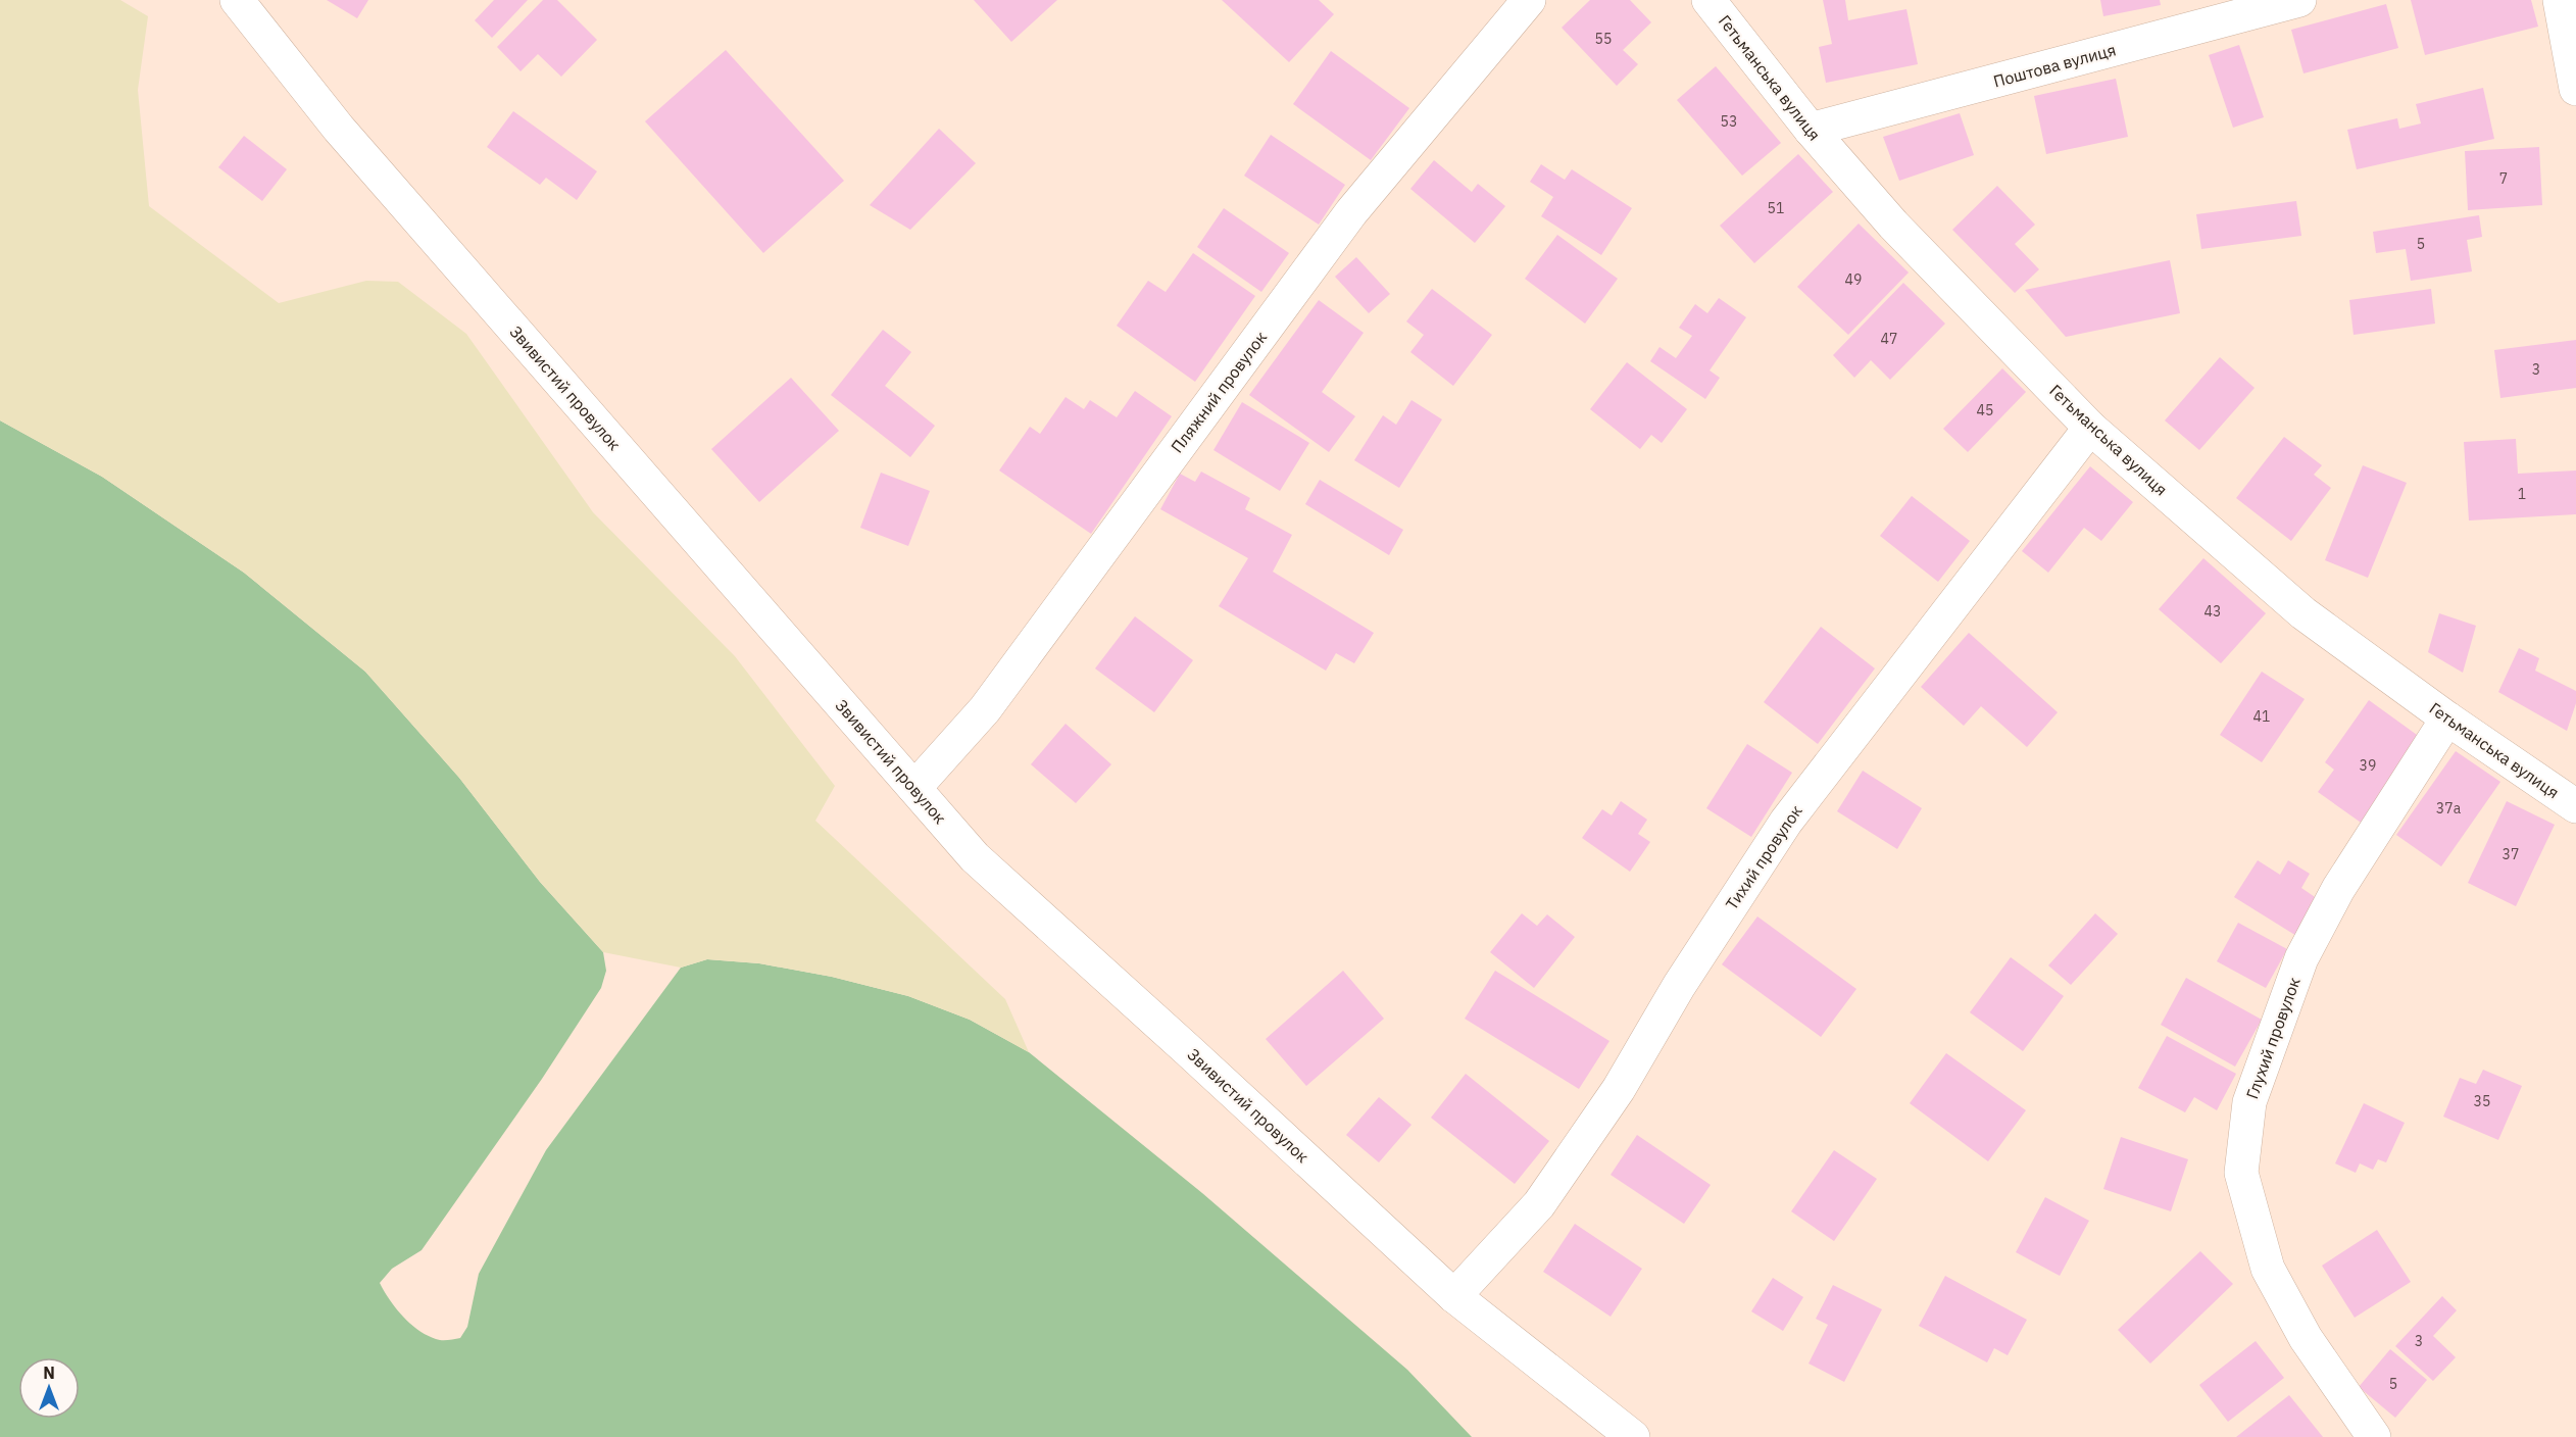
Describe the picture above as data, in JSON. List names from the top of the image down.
{
  "streets": {
    "street": [
      "Поштова вулиця",
      "Гетьманська вулиця",
      "Звивистий провулок",
      "Пляжний провулок",
      "Тихий провулок",
      "Глухий провулок"
    ]
  },
  "crossings": [
    ["Поштова вулиця", "Гетьманська вулиця"],
    ["Гетьманська вулиця", "Тихий провулок"],
    ["Гетьманська вулиця", "Глухий провулок"],
    ["Звивистий провулок", "Пляжний провулок"],
    ["Звивистий провулок", "Тихий провулок"]
  ],
  "house_numbers": [
    "55",
    "53",
    "7",
    "51",
    "5",
    "49",
    "47",
    "3",
    "45",
    "1",
    "43",
    "41",
    "39",
    "37а",
    "37",
    "35",
    "3",
    "5"
  ],
  "north": "top"
}
